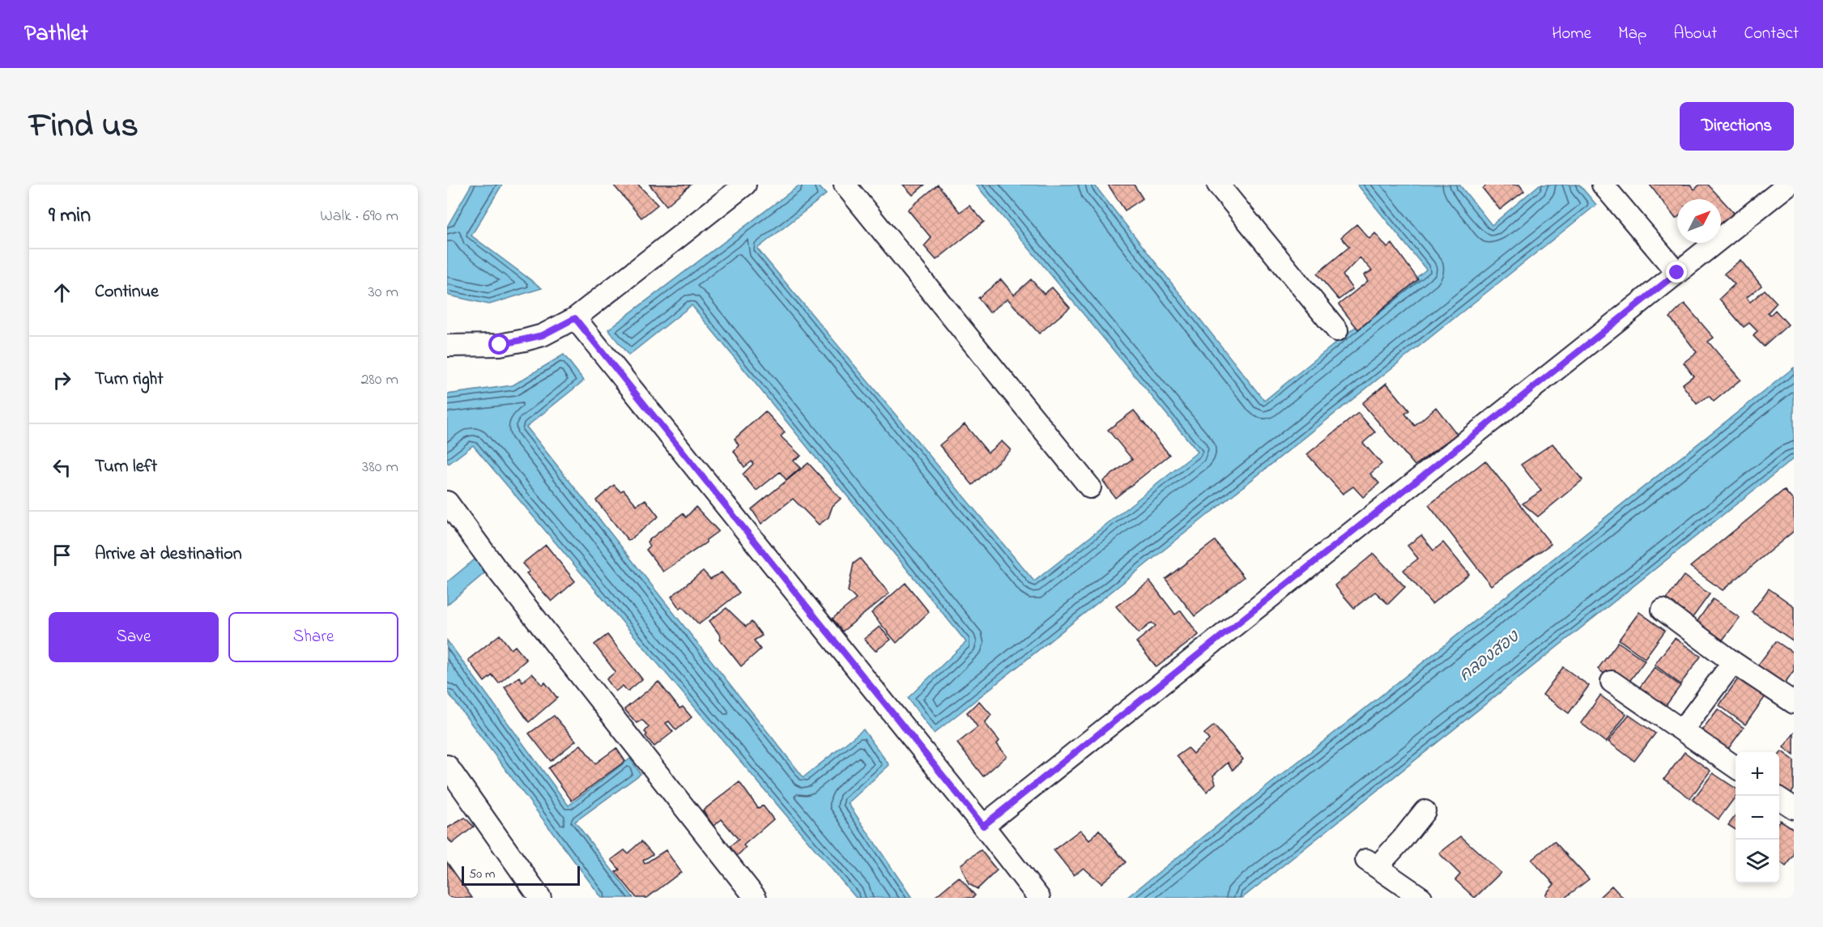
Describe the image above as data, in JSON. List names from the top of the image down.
{
  "water": ["คลองสอง"],
  "scale_bar": "50 m",
  "north": "top right",
  "page": {
    "header": "Pathlet",
    "nav": [
      "Home",
      "Map",
      "About",
      "Contact"
    ],
    "title": "Find us",
    "buttons": [
      "Directions",
      ["Save", "Share"]
    ],
    "heading": ["9 min", "Walk · 690 m"],
    "list": [
      ["Continue", "30 m"],
      ["Turn right", "280 m"],
      ["Turn left", "380 m"],
      "Arrive at destination"
    ],
    "map_buttons": ["+", "−"],
    "scale": "50 m"
  }
}
